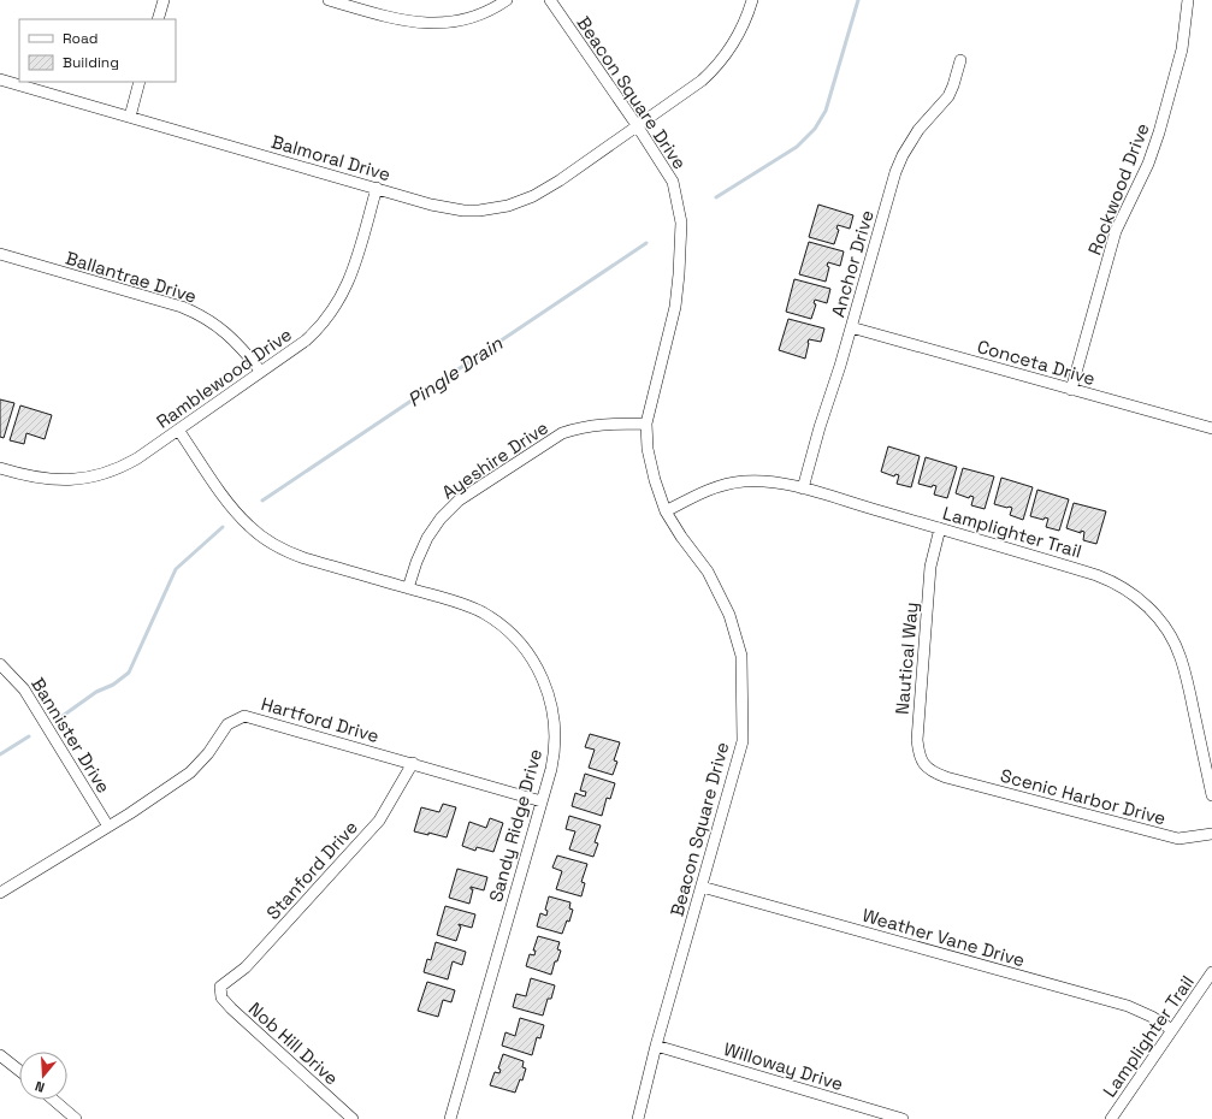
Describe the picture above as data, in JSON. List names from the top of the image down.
{
  "streets": {
    "street": [
      "Beacon Square Drive",
      "Balmoral Drive",
      "Rockwood Drive",
      "Anchor Drive",
      "Ballantrae Drive",
      "Conceta Drive",
      "Ramblewood Drive",
      "Ayeshire Drive",
      "Lamplighter Trail",
      "Nautical Way",
      "Hartford Drive",
      "Bannister Drive",
      "Scenic Harbor Drive",
      "Sandy Ridge Drive",
      "Stanford Drive",
      "Weather Vane Drive",
      "Nob Hill Drive",
      "Willoway Drive"
    ]
  },
  "crossings": [
    ["Beacon Square Drive", "Balmoral Drive"],
    ["Beacon Square Drive", "Ayeshire Drive"],
    ["Beacon Square Drive", "Lamplighter Trail"],
    ["Beacon Square Drive", "Weather Vane Drive"],
    ["Beacon Square Drive", "Willoway Drive"],
    ["Balmoral Drive", "Ramblewood Drive"],
    ["Rockwood Drive", "Conceta Drive"],
    ["Anchor Drive", "Conceta Drive"],
    ["Anchor Drive", "Lamplighter Trail"],
    ["Ballantrae Drive", "Ramblewood Drive"],
    ["Ramblewood Drive", "Sandy Ridge Drive"],
    ["Ayeshire Drive", "Sandy Ridge Drive"],
    ["Lamplighter Trail", "Nautical Way"],
    ["Lamplighter Trail", "Weather Vane Drive"],
    ["Nautical Way", "Scenic Harbor Drive"],
    ["Hartford Drive", "Bannister Drive"],
    ["Hartford Drive", "Sandy Ridge Drive"],
    ["Hartford Drive", "Stanford Drive"],
    ["Stanford Drive", "Nob Hill Drive"]
  ],
  "water": ["Pingle Drain"],
  "legend": ["Road", "Building"],
  "north": "bottom"
}
